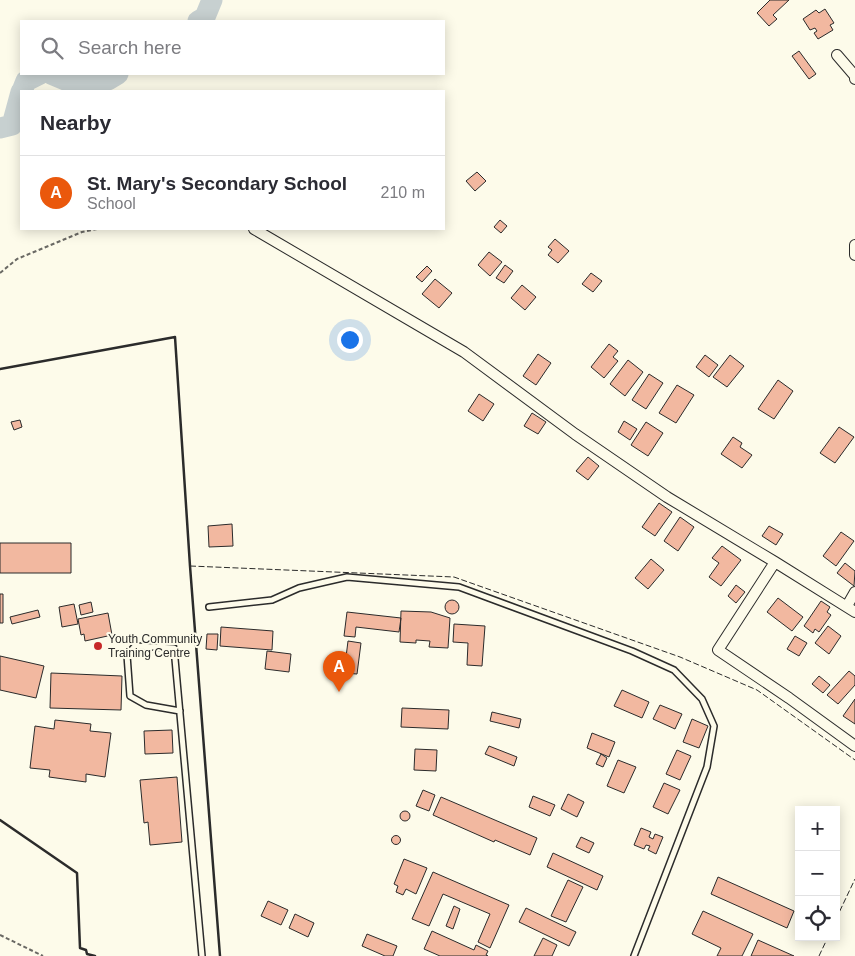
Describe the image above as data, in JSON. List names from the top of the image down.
{
  "places": ["Youth Community Training Centre"],
  "page": {
    "search": "Search here",
    "heading": "Nearby",
    "list": [
      {
        "mark": "A",
        "name": "St. Mary's Secondary School",
        "note": "School",
        "value": "210 m"
      }
    ],
    "pins": "A",
    "map_buttons": ["+", "−"]
  }
}
